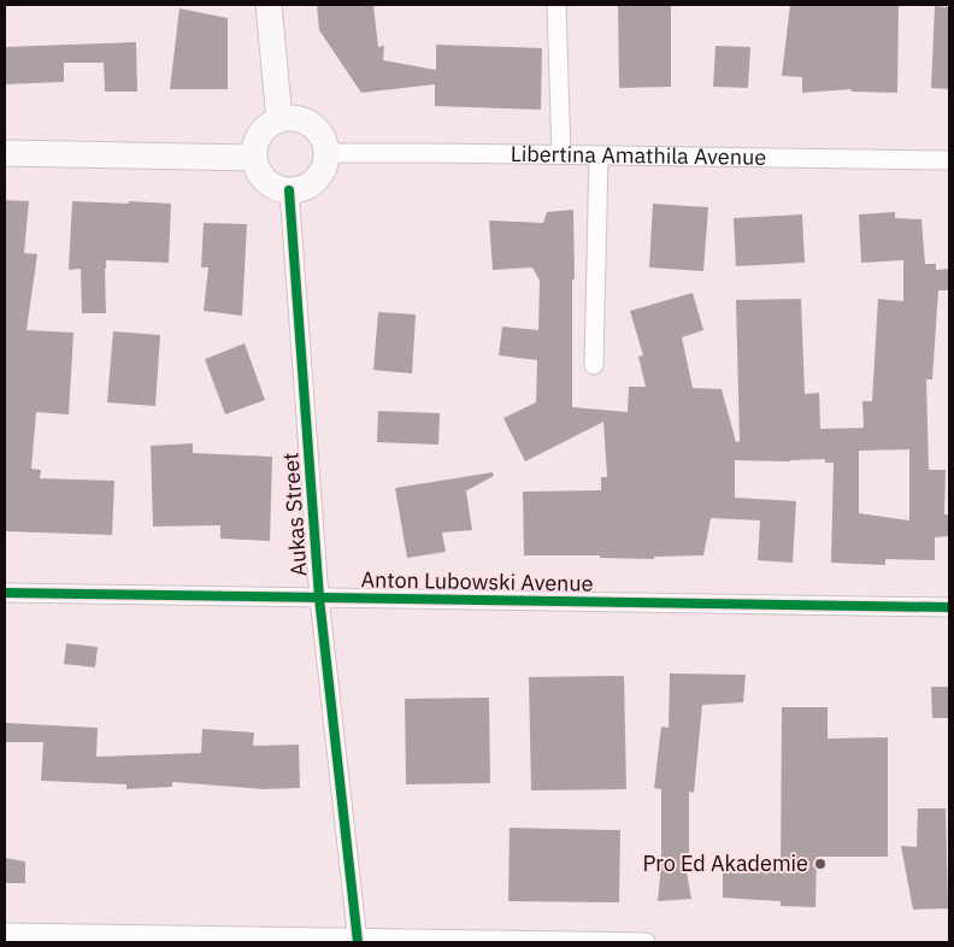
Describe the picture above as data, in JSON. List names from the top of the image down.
{
  "streets": {
    "street": ["Libertina Amathila Avenue", "Aukas Street", "Anton Lubowski Avenue"]
  },
  "crossings": [
    ["Libertina Amathila Avenue", "Aukas Street"],
    ["Aukas Street", "Anton Lubowski Avenue"]
  ],
  "places": ["Pro Ed Akademie"]
}
